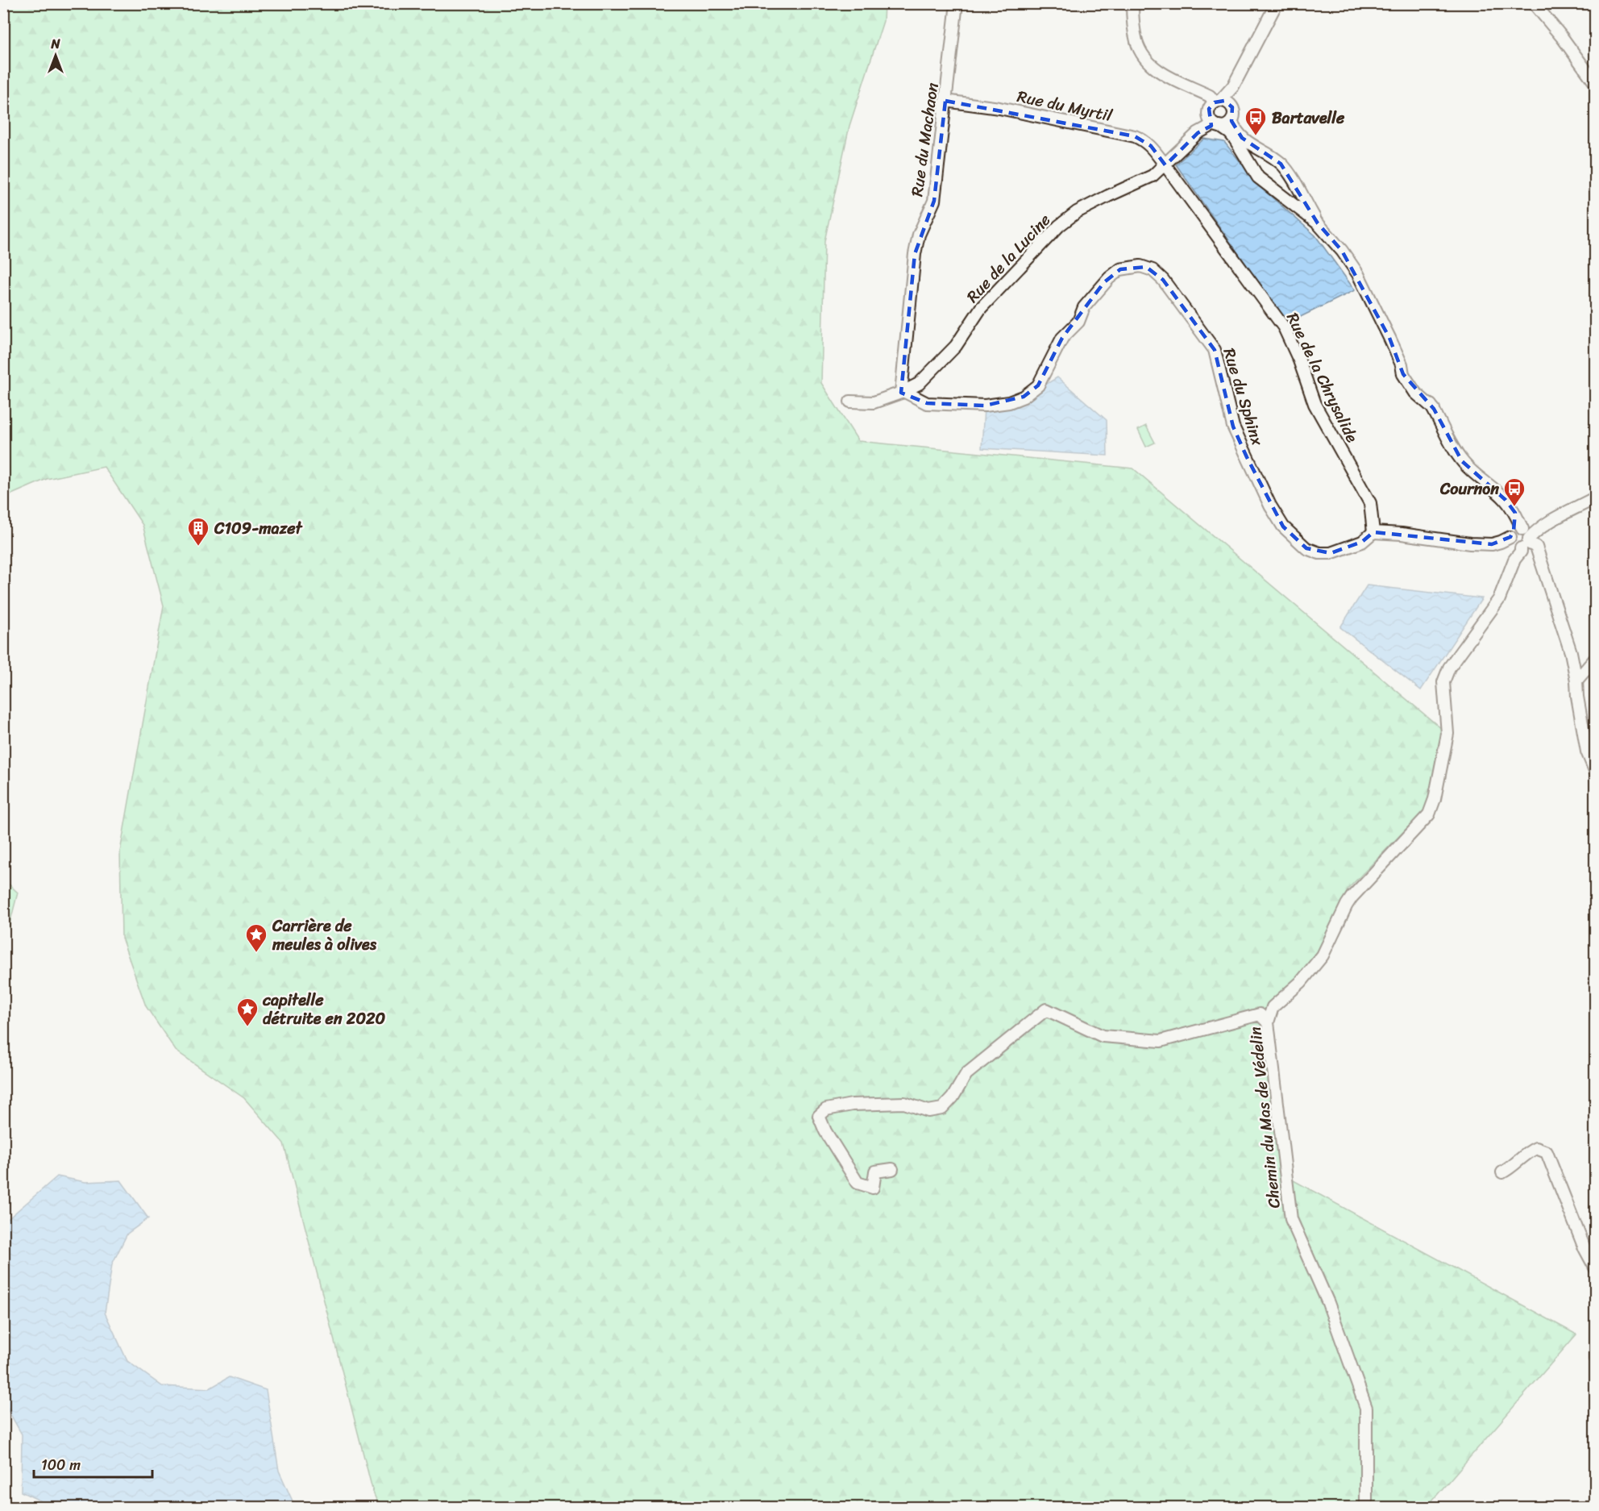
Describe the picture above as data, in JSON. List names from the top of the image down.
{
  "streets": {
    "street": [
      "Rue du Myrtil",
      "Rue du Machaon",
      "Rue de la Lucine",
      "Rue de la Chrysalide",
      "Rue du Sphinx",
      "Chemin du Mas de Védelin"
    ]
  },
  "crossings": [
    ["Rue du Myrtil", "Rue du Machaon"],
    ["Rue du Myrtil", "Rue de la Lucine"],
    ["Rue du Myrtil", "Rue de la Chrysalide"],
    ["Rue du Machaon", "Rue de la Lucine"],
    ["Rue du Machaon", "Rue du Sphinx"],
    ["Rue de la Lucine", "Rue de la Chrysalide"],
    ["Rue de la Lucine", "Rue du Sphinx"],
    ["Rue de la Chrysalide", "Rue du Sphinx"]
  ],
  "places": {
    "bus stop": ["Bartavelle", "Cournon"],
    "building": ["C109-mazet"],
    "place": ["Carrière de meules à olives", "capitelle détruite en 2020"]
  },
  "scale_bar": "100 m",
  "north": "top"
}
